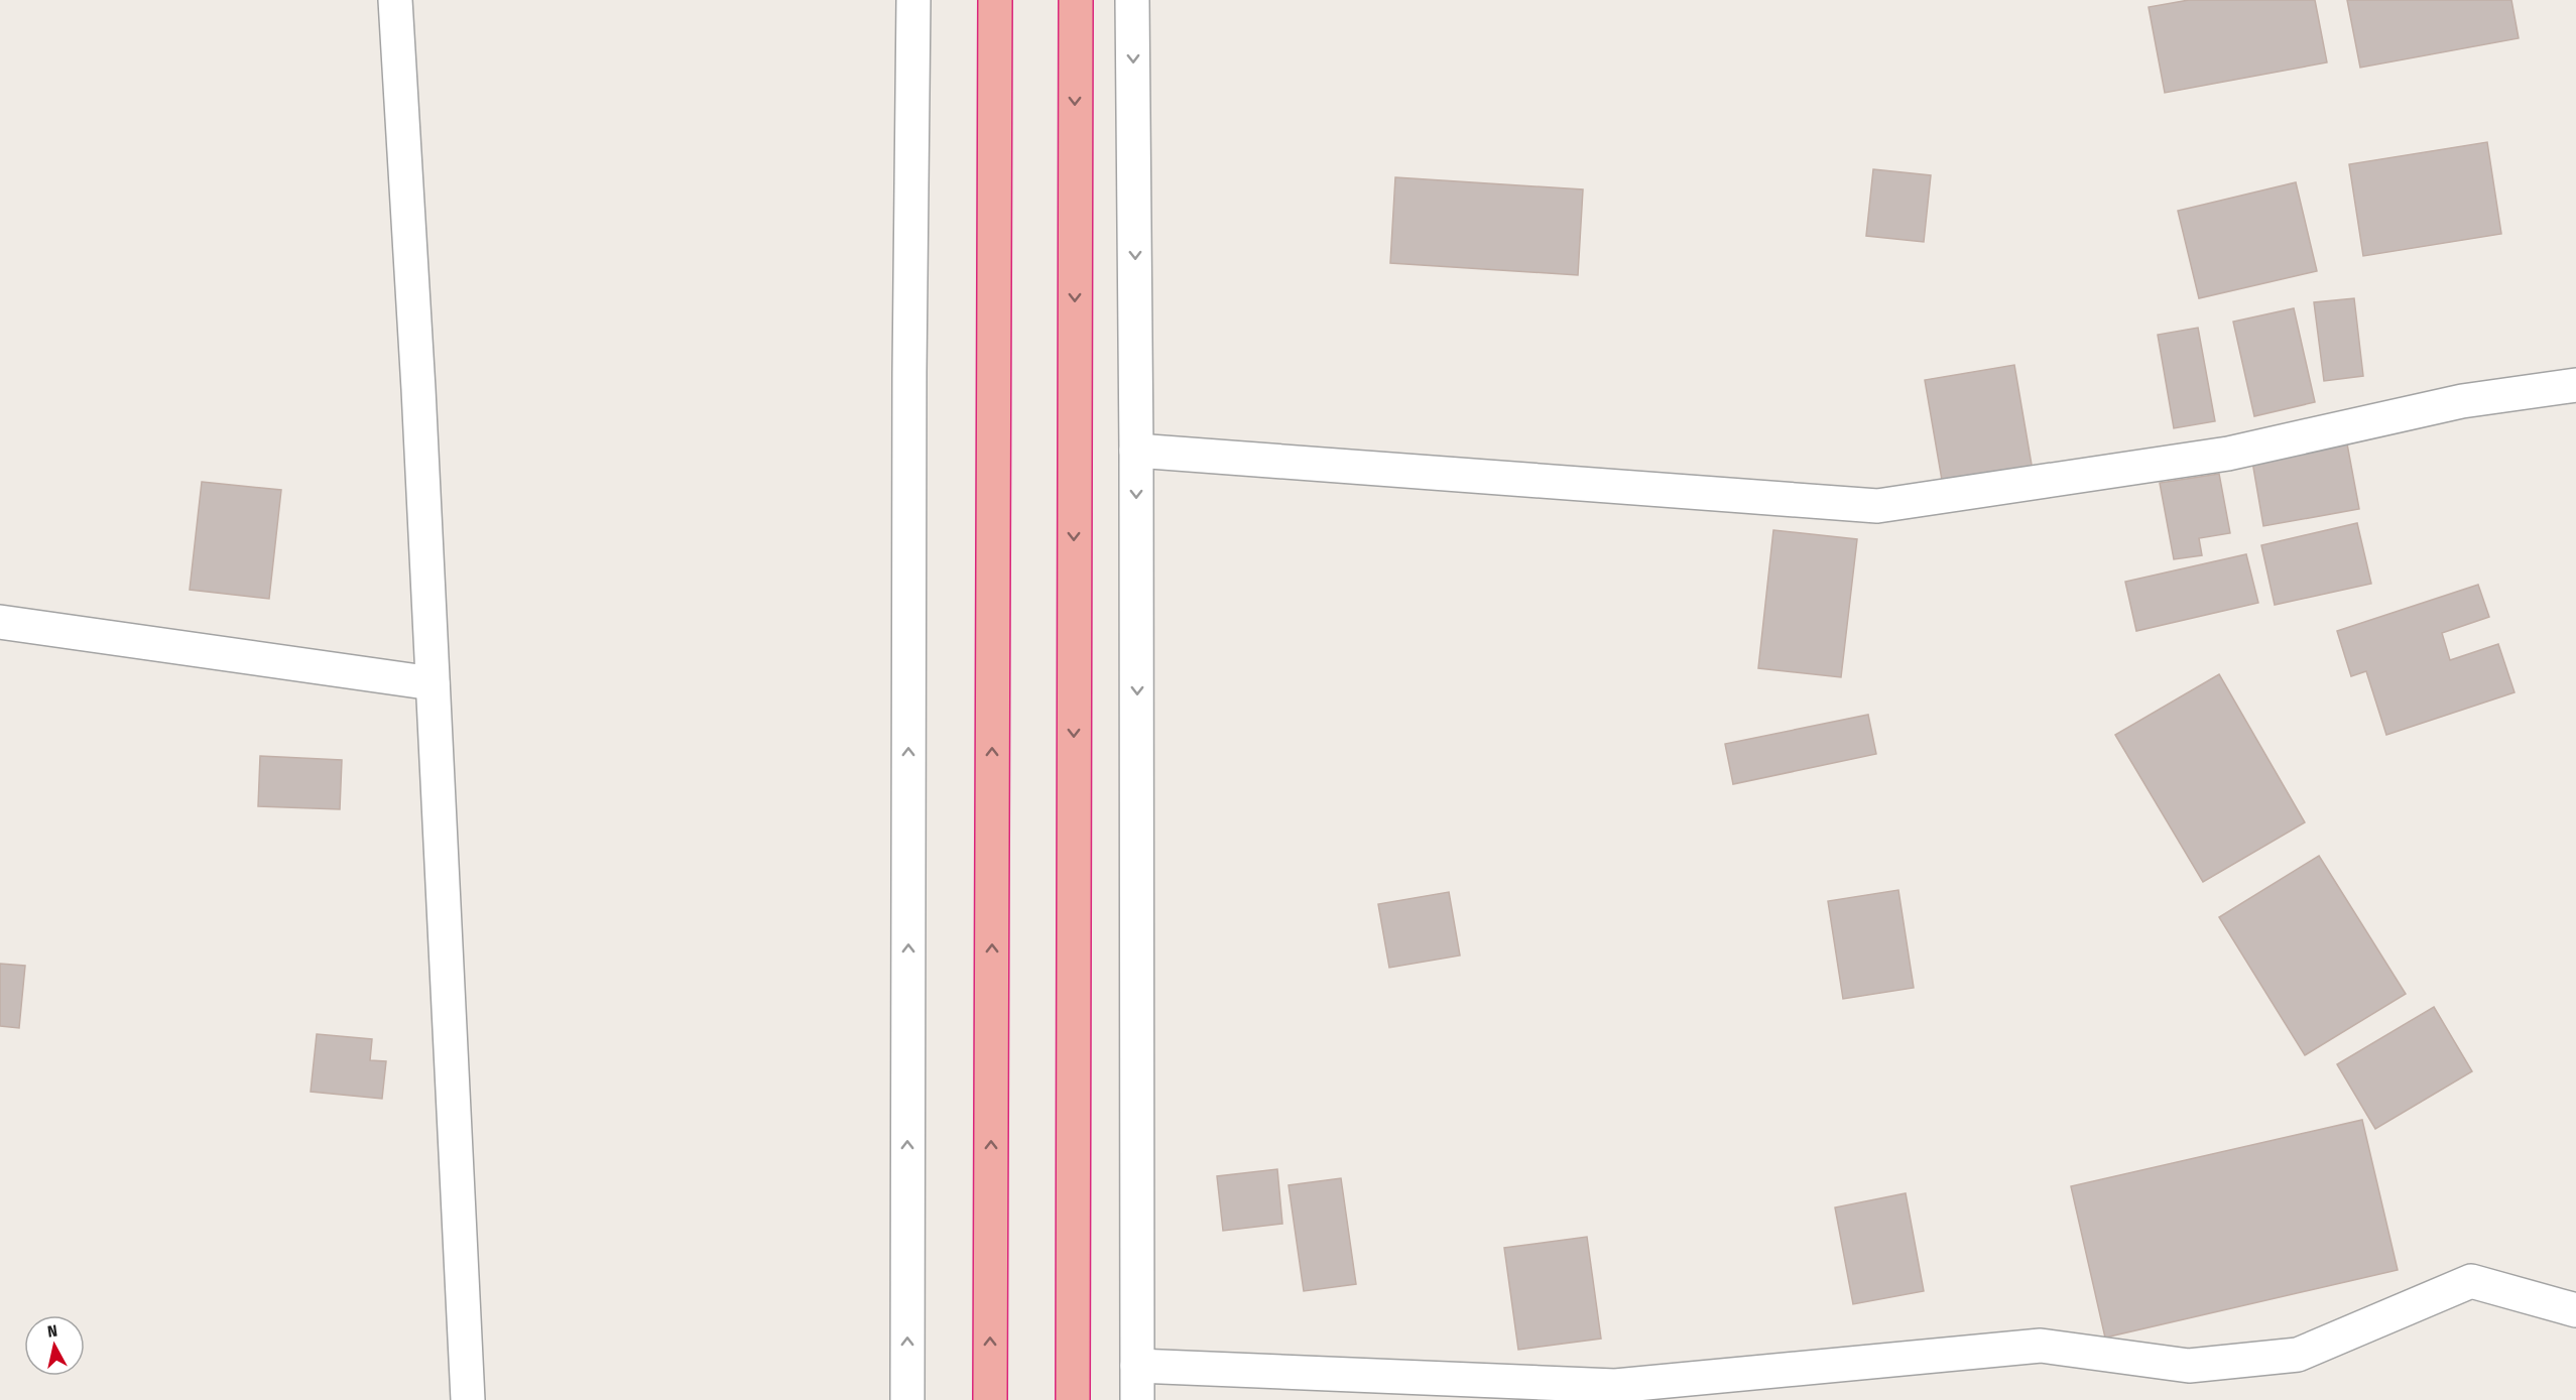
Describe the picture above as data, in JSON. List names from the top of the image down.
{
  "north": "top"
}
